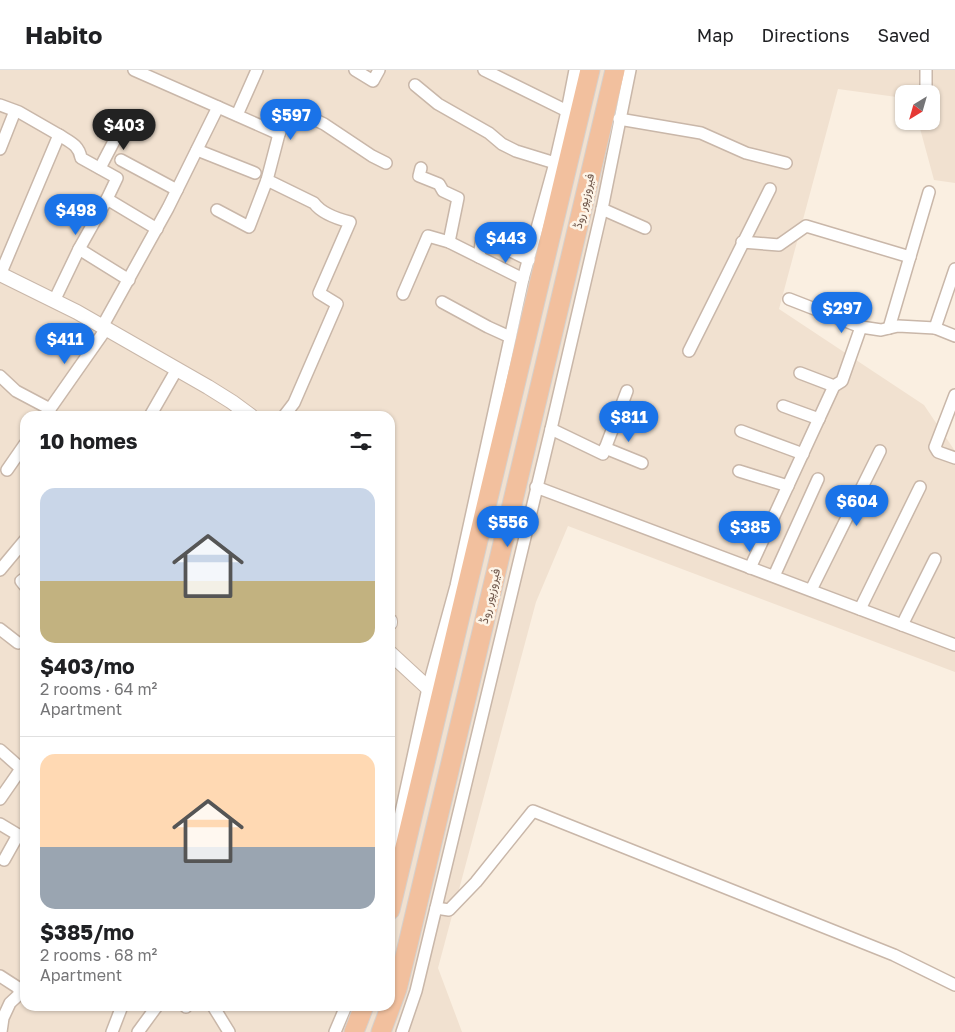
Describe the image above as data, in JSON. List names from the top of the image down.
{
  "streets": {
    "highway": ["فیروزپور روڈ"]
  },
  "north": "bottom left",
  "page": {
    "header": "Habito",
    "nav": ["Map", "Directions", "Saved"],
    "price": [
      "$597",
      "$403",
      "$498",
      "$443",
      "$297",
      "$411",
      "$811",
      "$604",
      "$556",
      "$385"
    ],
    "heading": "10 homes",
    "list": [
      {
        "name": "$403/mo",
        "note": "2 rooms · 64 m² · Apartment"
      },
      {
        "name": "$385/mo",
        "note": "2 rooms · 68 m² · Apartment"
      }
    ]
  }
}
